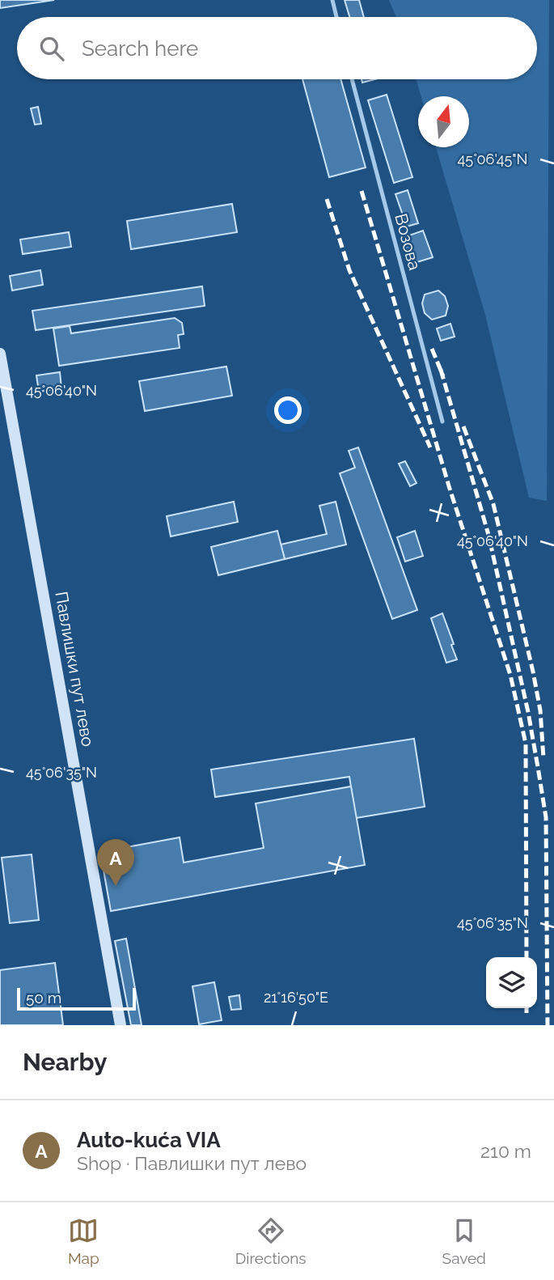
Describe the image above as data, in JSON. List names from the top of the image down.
{
  "streets": {
    "street": ["Павлишки пут лево"],
    "lane": ["Возова"]
  },
  "scale_bar": "50 m",
  "north": "top",
  "page": {
    "search": "Search here",
    "pins": "A",
    "scale": "50 m",
    "heading": "Nearby",
    "list": [
      {
        "mark": "A",
        "name": "Auto-kuća VIA",
        "note": "Shop · Павлишки пут лево",
        "value": "210 m"
      }
    ],
    "nav": ["Map", "Directions", "Saved"]
  },
  "coordinates": [
    "45°06'45\"N",
    "45°06'40\"N",
    "45°06'35\"N",
    "21°16'50\"E"
  ]
}
